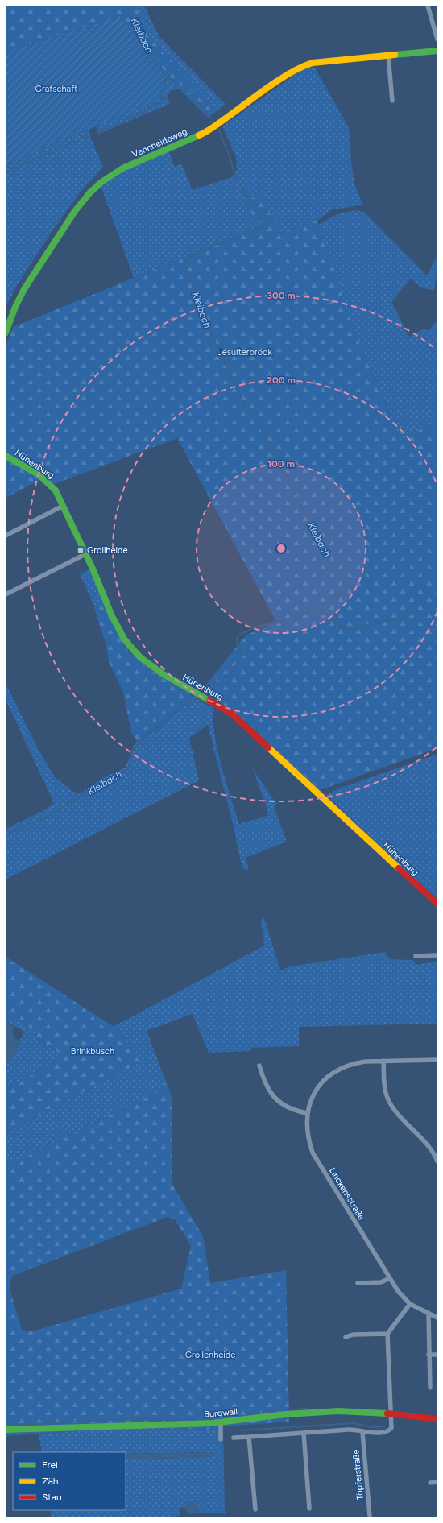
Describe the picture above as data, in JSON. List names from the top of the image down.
{
  "streets": {
    "street": [
      "Vennheideweg",
      "Hünenburg",
      "Linckensstraße",
      "Burgwall",
      "Töpferstraße"
    ]
  },
  "water": ["Kleibach"],
  "parks": [
    "Grafschaft",
    "Jesuiterbrook",
    "Brinkbusch",
    "Grollenheide"
  ],
  "places": {
    "transit": ["Grollheide"]
  },
  "legend": ["Frei", "Zäh", "Stau"],
  "rings": ["300 m", "200 m", "100 m"]
}
